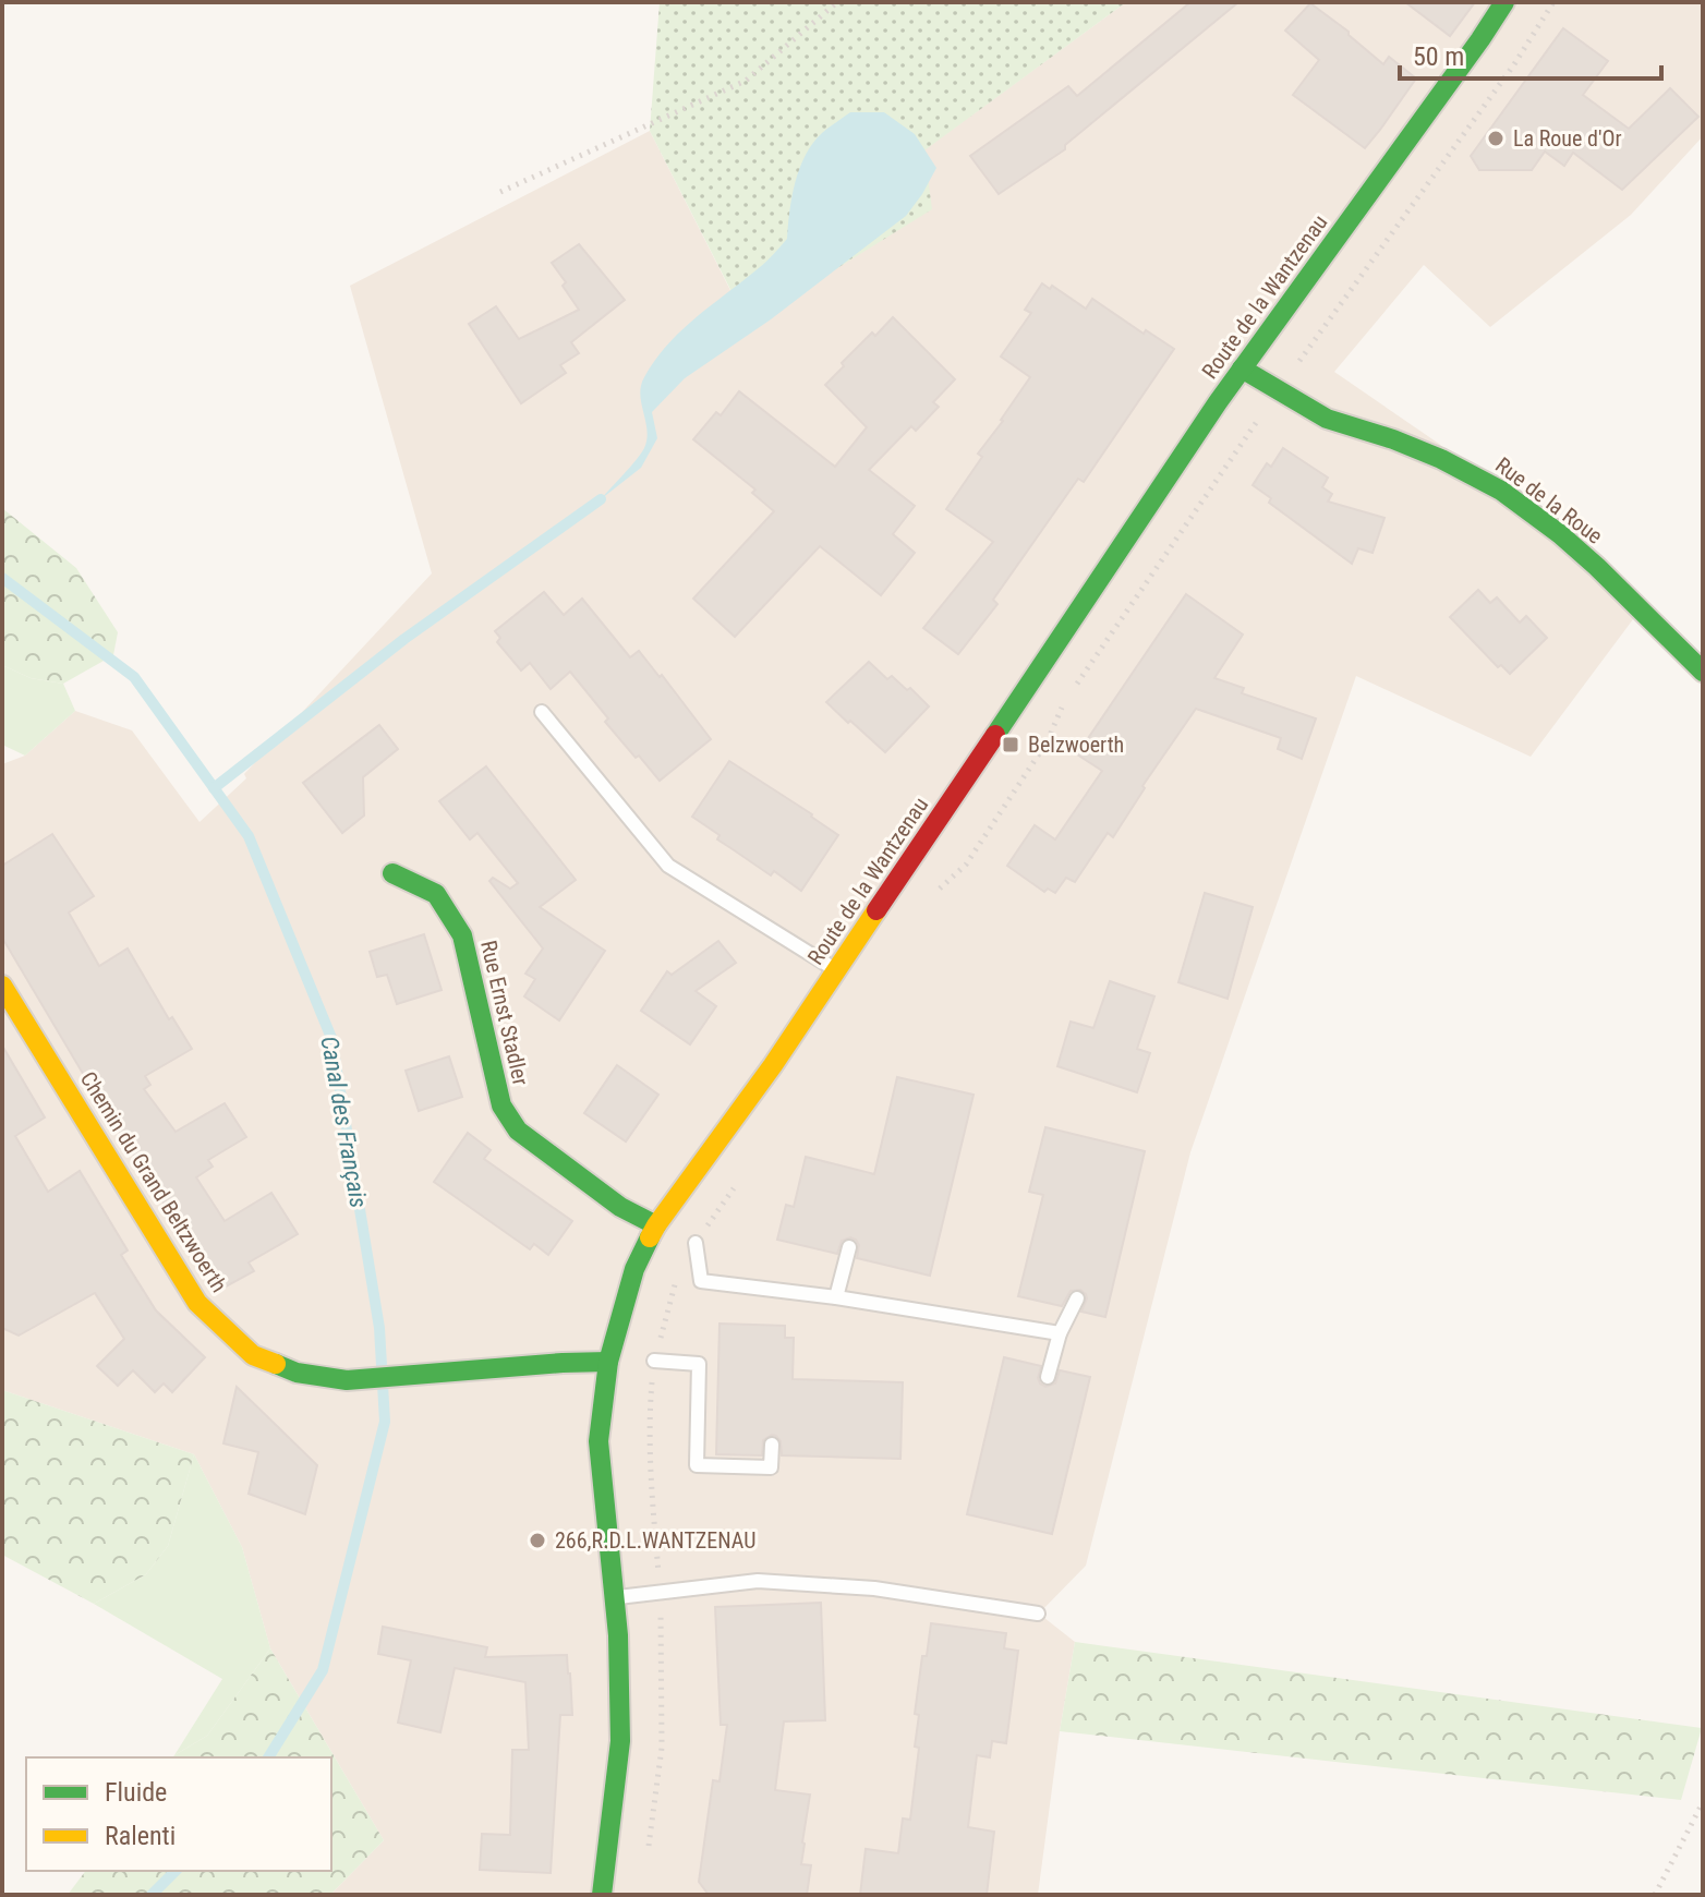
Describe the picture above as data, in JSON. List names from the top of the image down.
{
  "streets": {
    "main road": [
      "Route de la Wantzenau",
      "Rue de la Roue",
      "Rue Ernst Stadler",
      "Chemin du Grand Beltzwoerth"
    ]
  },
  "crossings": [
    ["Route de la Wantzenau", "Rue de la Roue"],
    ["Route de la Wantzenau", "Rue Ernst Stadler"],
    ["Route de la Wantzenau", "Chemin du Grand Beltzwoerth"]
  ],
  "water": ["Canal des Français"],
  "places": {
    "other": ["La Roue d'Or", "266,R.D.L.WANTZENAU"],
    "transit": ["Belzwoerth"]
  },
  "legend": ["Fluide", "Ralenti"],
  "scale_bar": "50 m"
}
